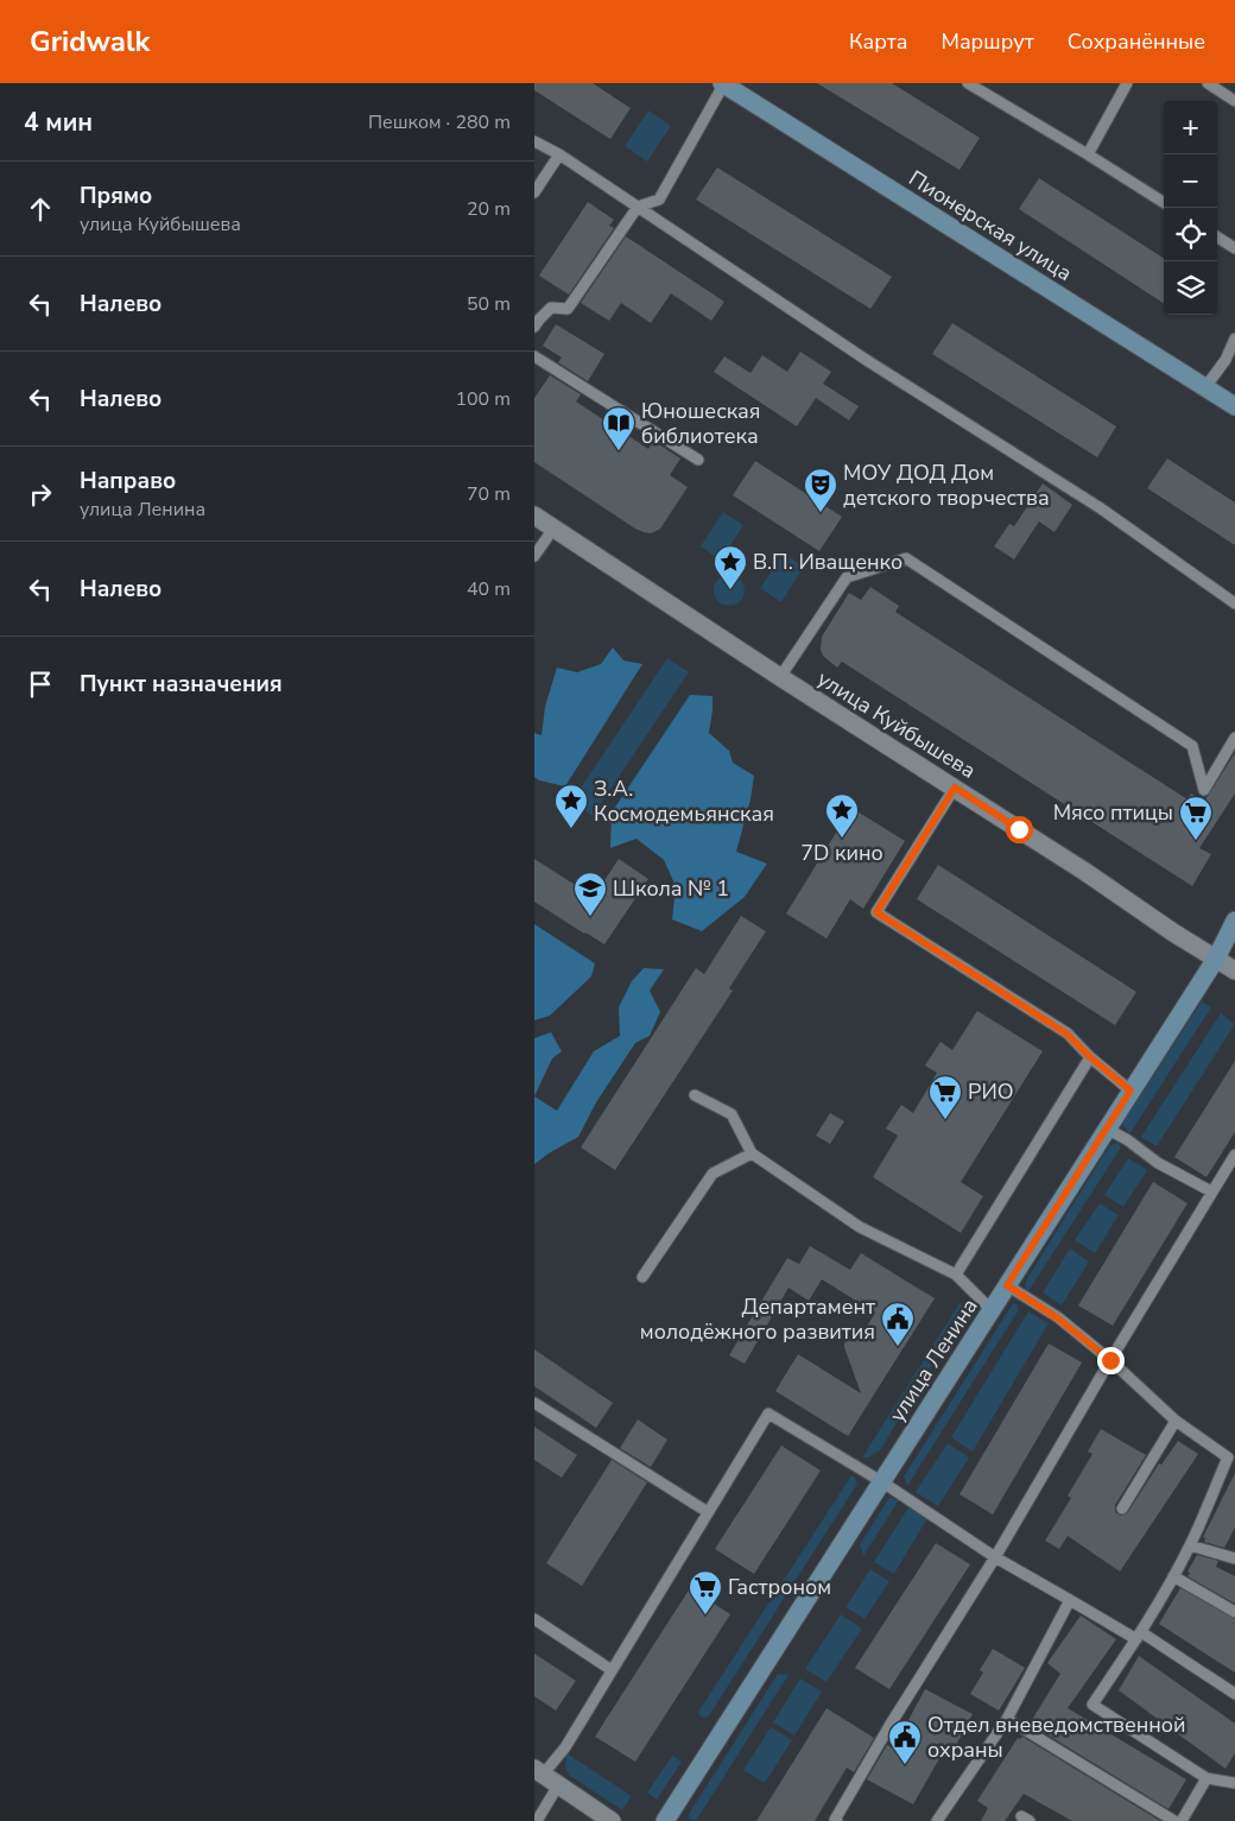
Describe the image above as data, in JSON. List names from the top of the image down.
{
  "streets": {
    "street": ["Пионерская улица", "улица Куйбышева", "улица Ленина"]
  },
  "crossings": [
    ["улица Куйбышева", "улица Ленина"]
  ],
  "places": {
    "library": ["Юношеская библиотека"],
    "theatre": ["МОУ ДОД Дом детского творчества"],
    "place": ["В.П. Иващенко", "З.А. Космодемьянская", "7D кино"],
    "supermarket": ["Мясо птицы", "РИО", "Гастроном"],
    "school or university": ["Школа № 1"],
    "public building": ["Департамент молодёжного развития", "Отдел вневедомственной охраны"]
  },
  "page": {
    "header": "Gridwalk",
    "nav": ["Карта", "Маршрут", "Сохранённые"],
    "heading": ["4 мин", "Пешком · 280 m"],
    "map_buttons": ["+", "−"],
    "list": [
      ["Прямо", "улица Куйбышева", "20 m"],
      ["Налево", "50 m"],
      ["Налево", "100 m"],
      ["Направо", "улица Ленина", "70 m"],
      ["Налево", "40 m"],
      "Пункт назначения"
    ]
  }
}
